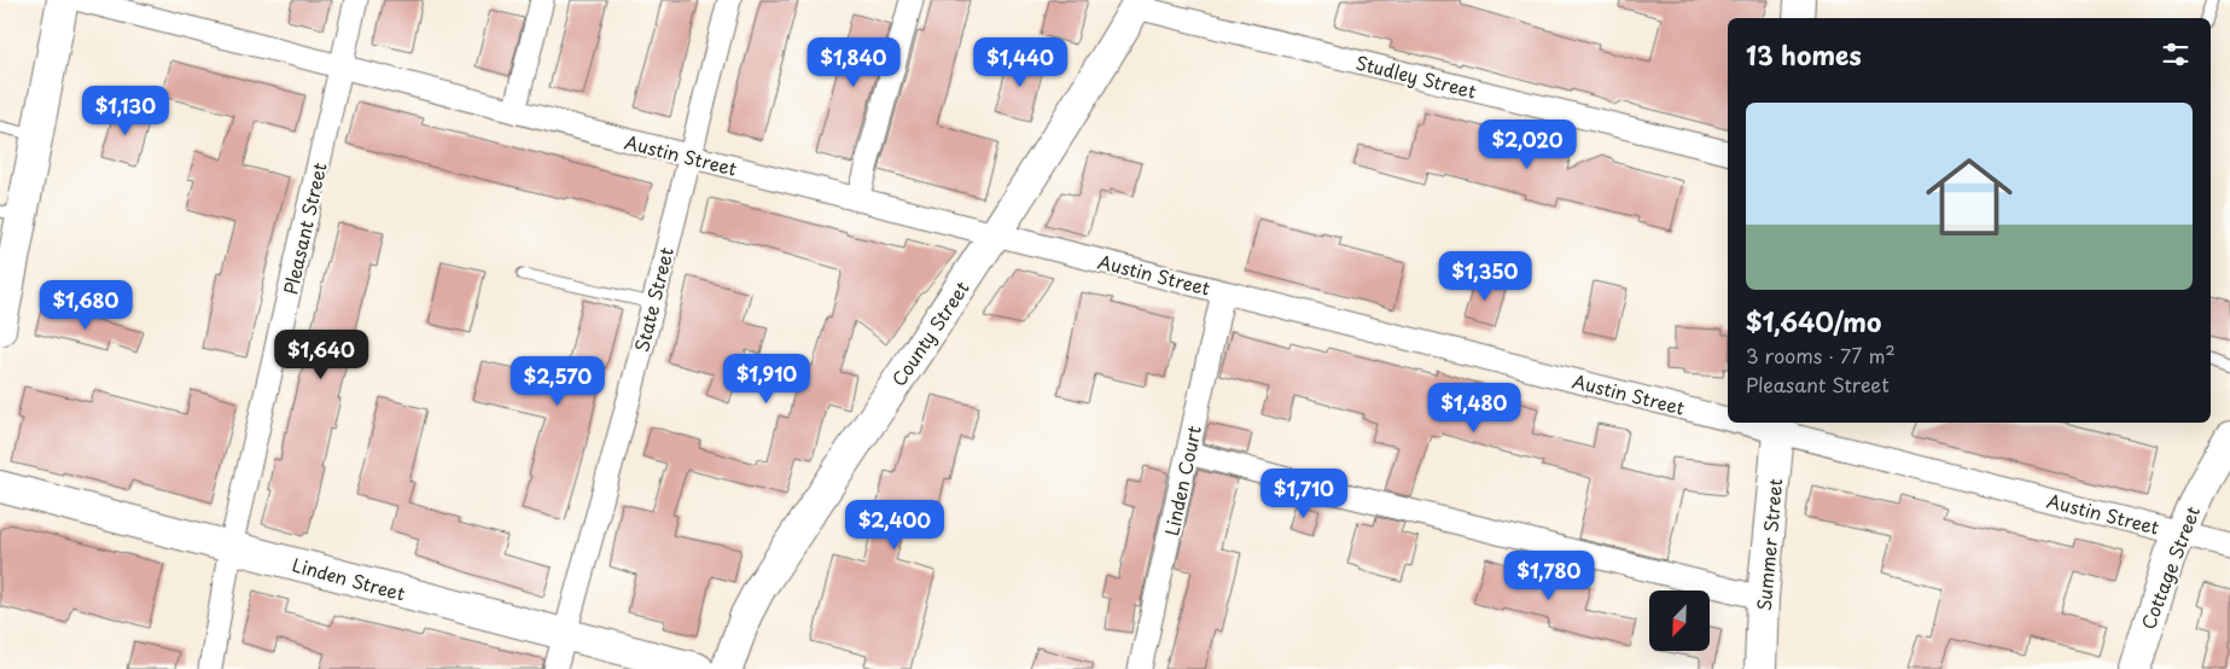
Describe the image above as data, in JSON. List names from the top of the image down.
{
  "streets": {
    "main road": [
      "County Street",
      "Summer Street",
      "Cottage Street",
      "Linden Street"
    ],
    "street": [
      "Studley Street",
      "Austin Street",
      "Pleasant Street",
      "State Street",
      "Linden Court"
    ]
  },
  "crossings": [
    ["Studley Street", "County Street"],
    ["Austin Street", "Pleasant Street"],
    ["Austin Street", "State Street"],
    ["Austin Street", "County Street"],
    ["Austin Street", "Linden Court"],
    ["Austin Street", "Summer Street"],
    ["Austin Street", "Cottage Street"],
    ["Pleasant Street", "Linden Street"],
    ["State Street", "Linden Street"]
  ],
  "north": "bottom left",
  "page": {
    "heading": "13 homes",
    "price": [
      "$1,840",
      "$1,440",
      "$1,130",
      "$2,020",
      "$1,350",
      "$1,680",
      "$1,640",
      "$1,910",
      "$2,570",
      "$1,480",
      "$1,710",
      "$2,400",
      "$1,780"
    ],
    "list": [
      {
        "name": "$1,640/mo",
        "note": "3 rooms · 77 m² · Pleasant Street"
      }
    ]
  }
}
